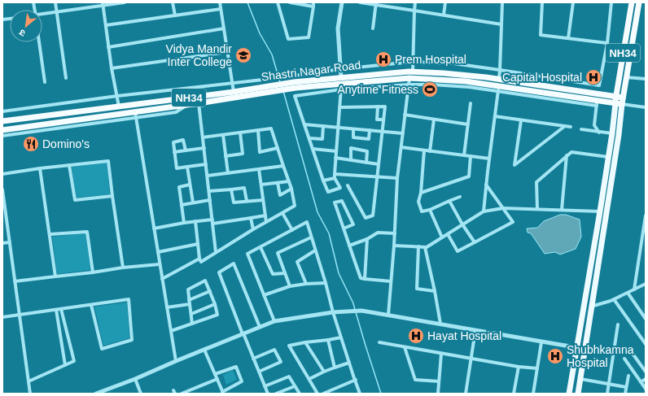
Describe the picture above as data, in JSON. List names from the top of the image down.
{
  "streets": {
    "highway": ["NH34", "Shastri Nagar Road"]
  },
  "crossings": [
    ["NH34", "Shastri Nagar Road"]
  ],
  "places": {
    "school or university": ["Vidya Mandir Inter College"],
    "hospital": [
      "Prem Hospital",
      "Capital Hospital",
      "Hayat Hospital",
      "Shubhkamna Hospital"
    ],
    "sports": ["Anytime Fitness"],
    "restaurant": ["Domino's"]
  },
  "north": "bottom left"
}
